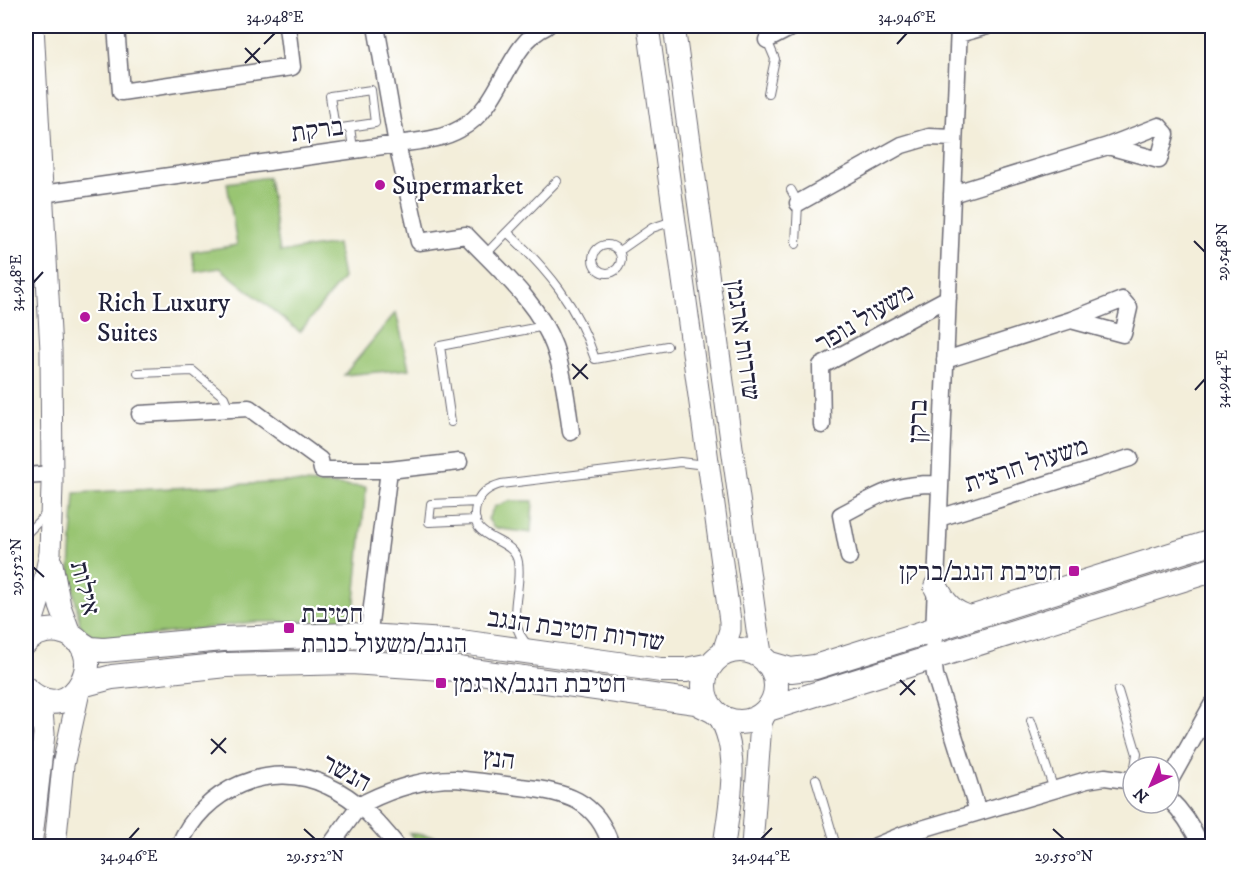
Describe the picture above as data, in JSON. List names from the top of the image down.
{
  "streets": {
    "main road": ["שדרות חטיבת הנגב"],
    "street": [
      "ברקת",
      "משעול נופר",
      "שדרות ארגמן",
      "ברקן",
      "משעול חרצית",
      "אילות",
      "הנץ",
      "הנשר"
    ]
  },
  "crossings": [
    ["ברקת", "אילות"],
    ["משעול נופר", "ברקן"],
    ["שדרות ארגמן", "שדרות חטיבת הנגב"],
    ["ברקן", "משעול חרצית"],
    ["אילות", "שדרות חטיבת הנגב"],
    ["הנץ", "הנשר"]
  ],
  "places": {
    "other": ["Supermarket", "Rich Luxury Suites"],
    "transit": ["חטיבת הנגב/ברקן", "חטיבת הנגב/משעול כנרת", "חטיבת הנגב/ארגמן"]
  },
  "north": "bottom left",
  "coordinates": [
    "34.948°E",
    "34.946°E",
    "29.548°N",
    "34.944°E",
    "29.552°N",
    "29.550°N"
  ]
}
